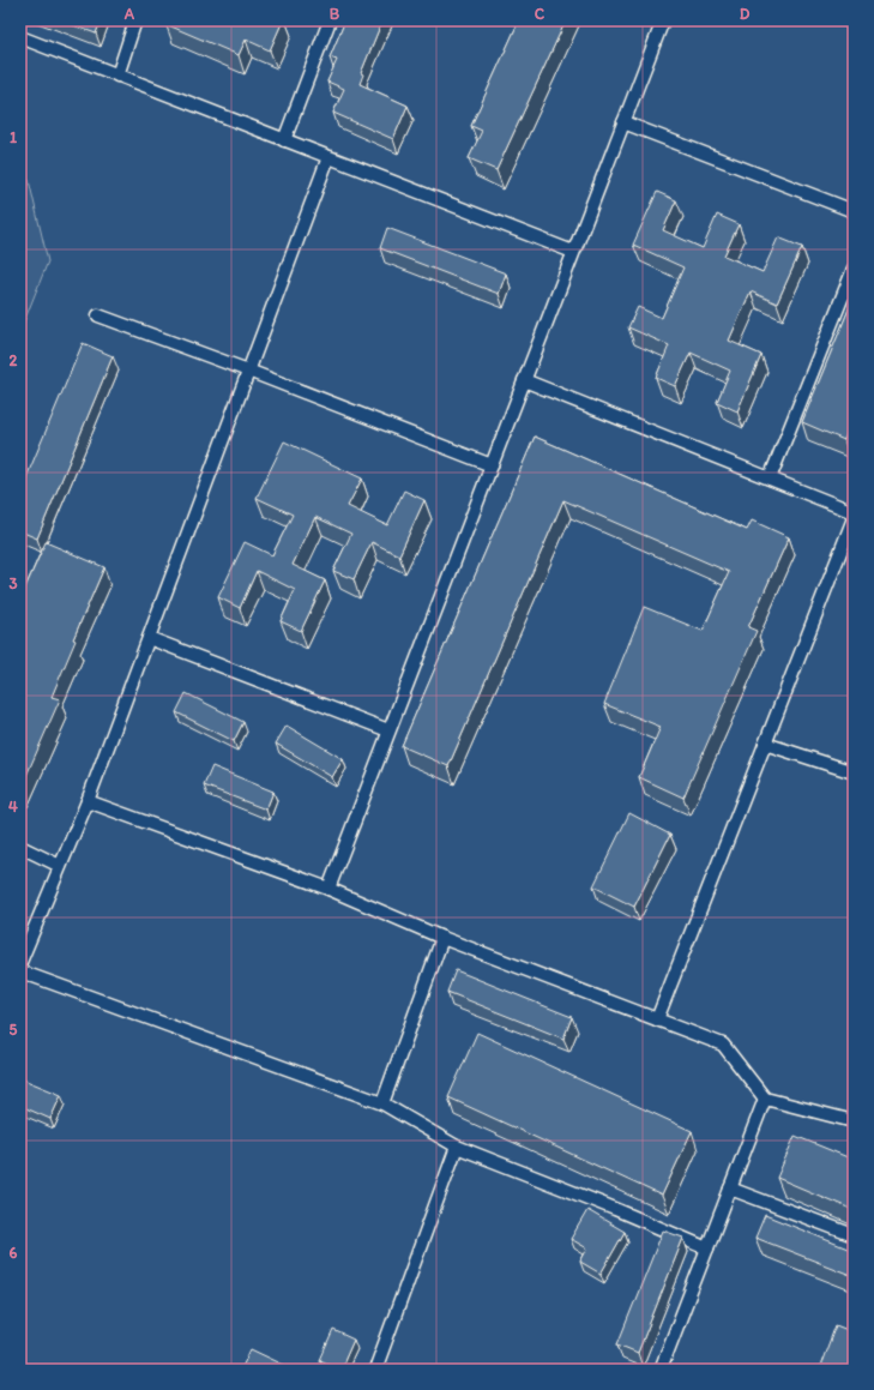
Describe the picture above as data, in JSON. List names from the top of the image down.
{
  "grid": {
    "columns": [
      "A",
      "B",
      "C",
      "D"
    ],
    "rows": [
      "1",
      "2",
      "3",
      "4",
      "5",
      "6"
    ]
  }
}
